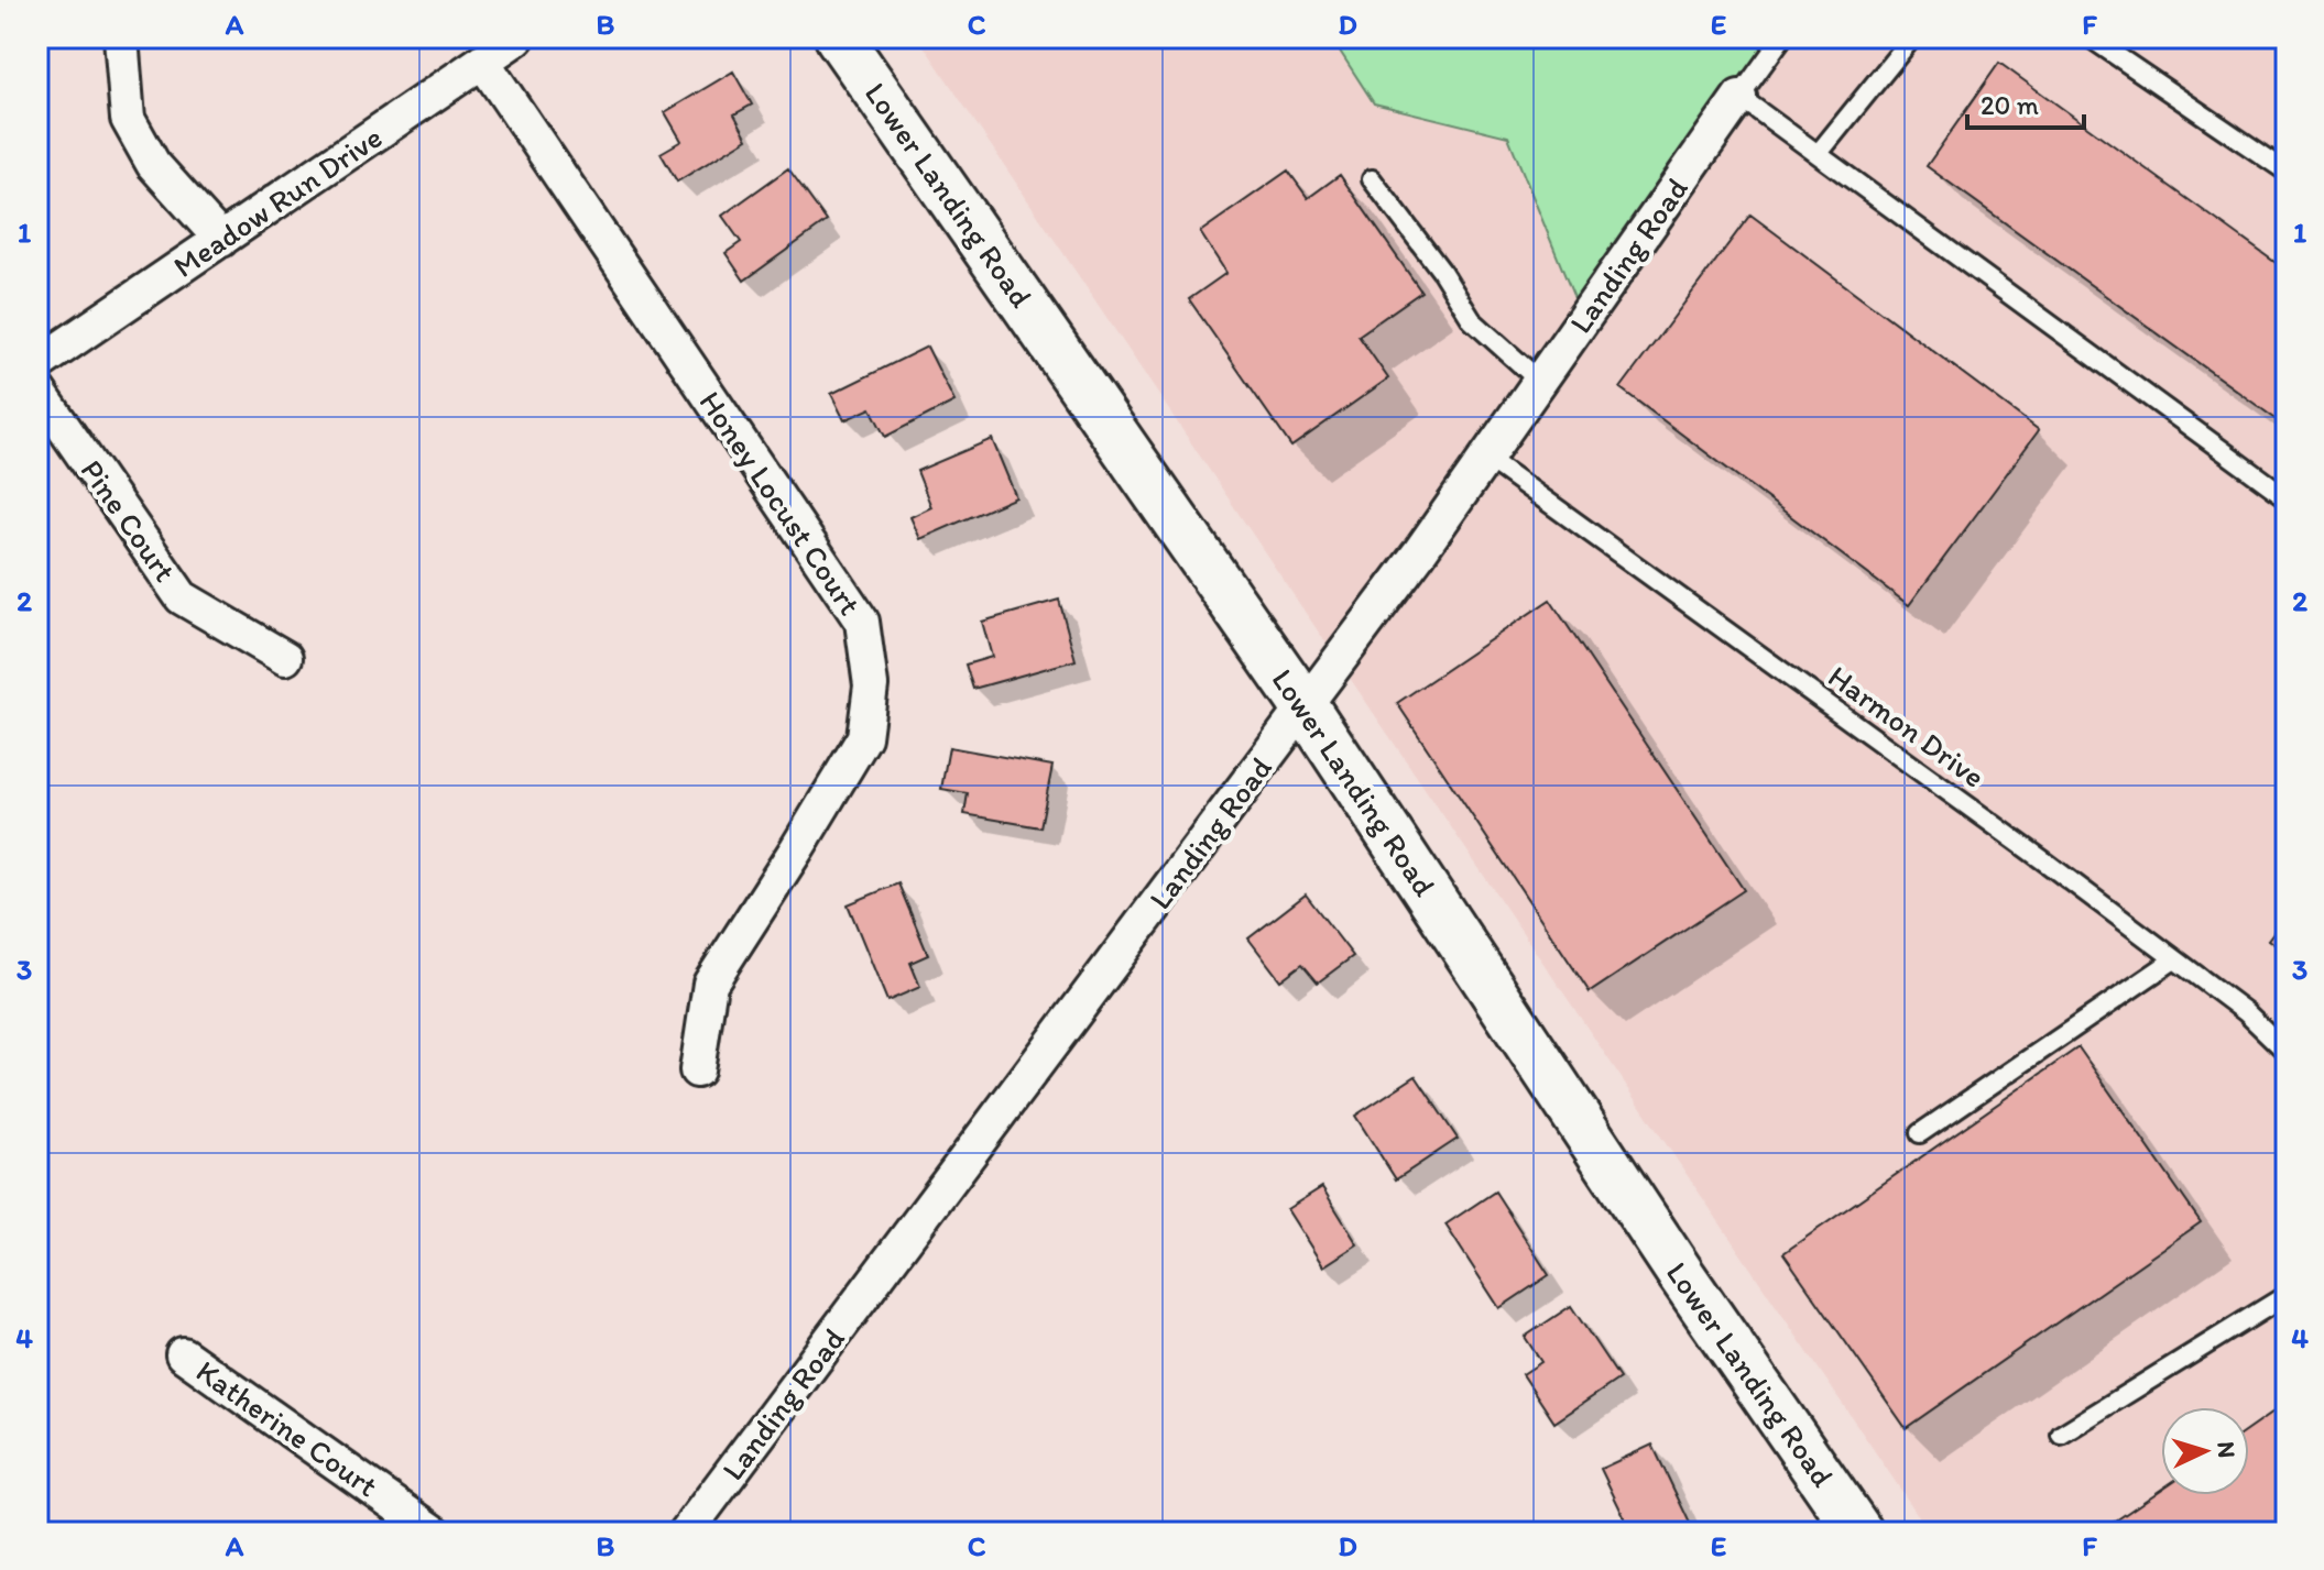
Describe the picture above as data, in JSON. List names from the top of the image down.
{
  "streets": {
    "main road": ["Lower Landing Road"],
    "street": [
      "Meadow Run Drive",
      "Landing Road",
      "Honey Locust Court",
      "Pine Court",
      "Katherine Court"
    ],
    "lane": ["Harmon Drive"]
  },
  "crossings": [
    ["Lower Landing Road", "Landing Road"],
    ["Meadow Run Drive", "Honey Locust Court"],
    ["Landing Road", "Harmon Drive"]
  ],
  "scale_bar": "20 m",
  "north": "right",
  "grid": {
    "columns": [
      "A",
      "B",
      "C",
      "D",
      "E",
      "F"
    ],
    "rows": [
      "1",
      "2",
      "3",
      "4"
    ]
  }
}
